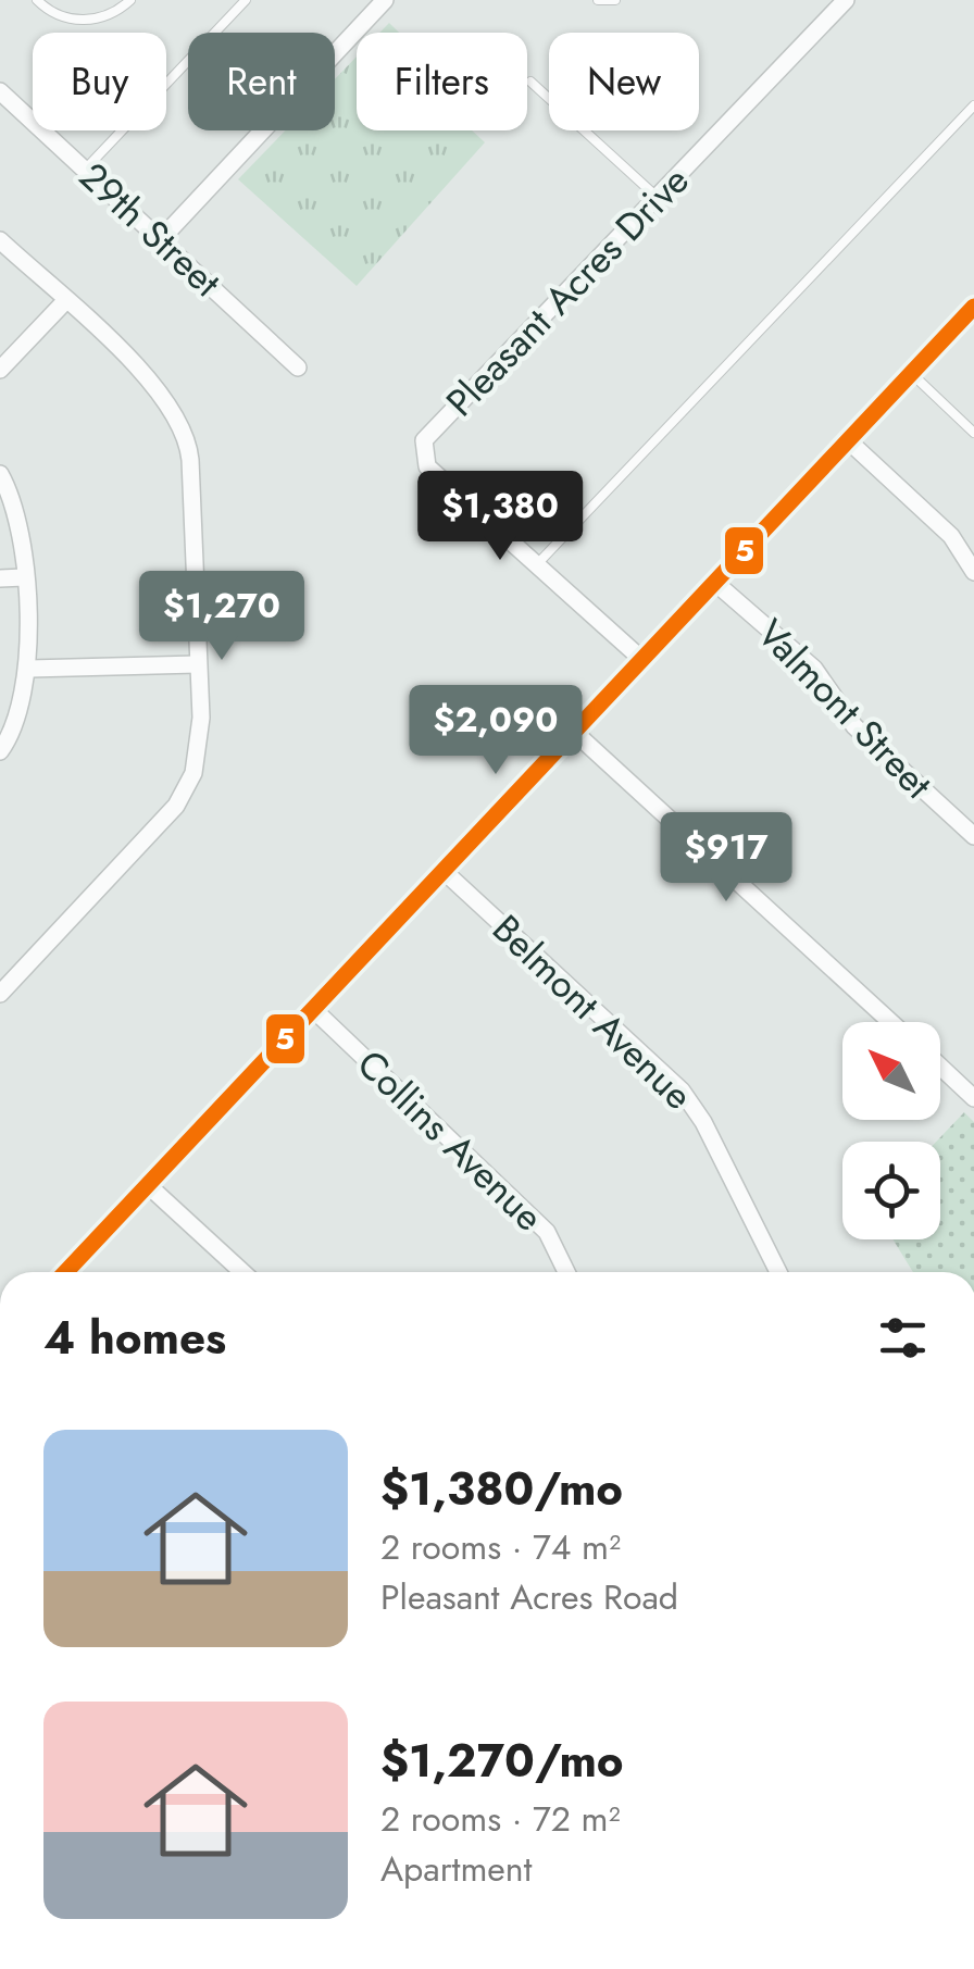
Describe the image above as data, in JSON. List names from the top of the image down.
{
  "streets": {
    "street": [
      "29th Street",
      "Pleasant Acres Drive",
      "Valmont Street",
      "Belmont Avenue",
      "Collins Avenue"
    ]
  },
  "lines": ["transit line 5"],
  "north": "top left",
  "page": {
    "chip": [
      "Buy",
      "Rent",
      "Filters",
      "New"
    ],
    "price": [
      "$1,380",
      "$1,270",
      "$2,090",
      "$917"
    ],
    "heading": "4 homes",
    "list": [
      {
        "name": "$1,380/mo",
        "note": "2 rooms · 74 m² · Pleasant Acres Road"
      },
      {
        "name": "$1,270/mo",
        "note": "2 rooms · 72 m² · Apartment"
      }
    ]
  }
}
